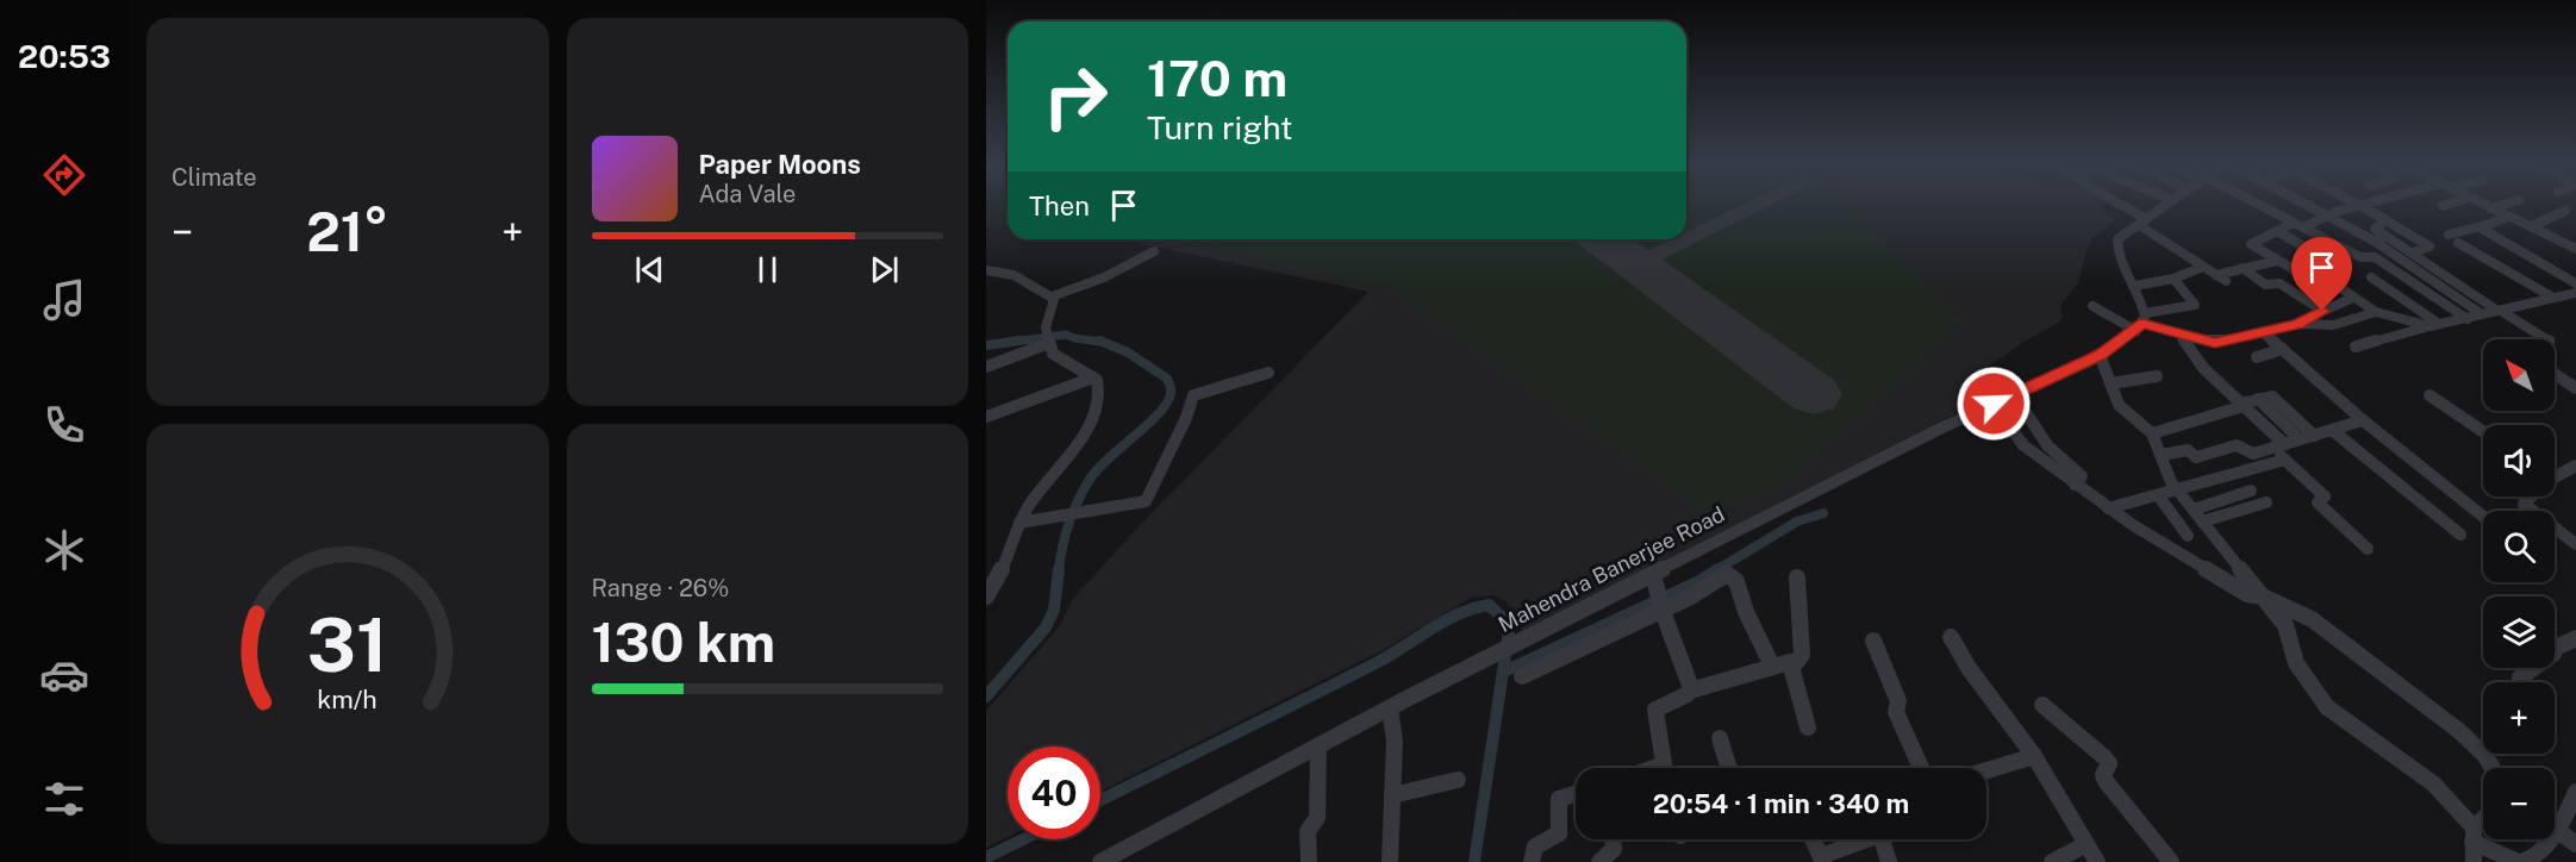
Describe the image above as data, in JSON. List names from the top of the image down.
{
  "streets": {
    "street": ["Mahendra Banerjee Road"]
  },
  "north": "top left",
  "page": {
    "tabs": "20:53",
    "tile": [
      "Climate",
      ["Range · 26%", "130 km"]
    ],
    "turn": ["170 m", "Turn right"],
    "song": ["Paper Moons", "Ada Vale"],
    "then": "Then",
    "heat": ["−", "21°", "+"],
    "map_buttons": ["+", "−"],
    "limit": "40",
    "trip": "20:54 · 1 min · 340 m",
    "gauge": ["31", "km/h"]
  }
}
